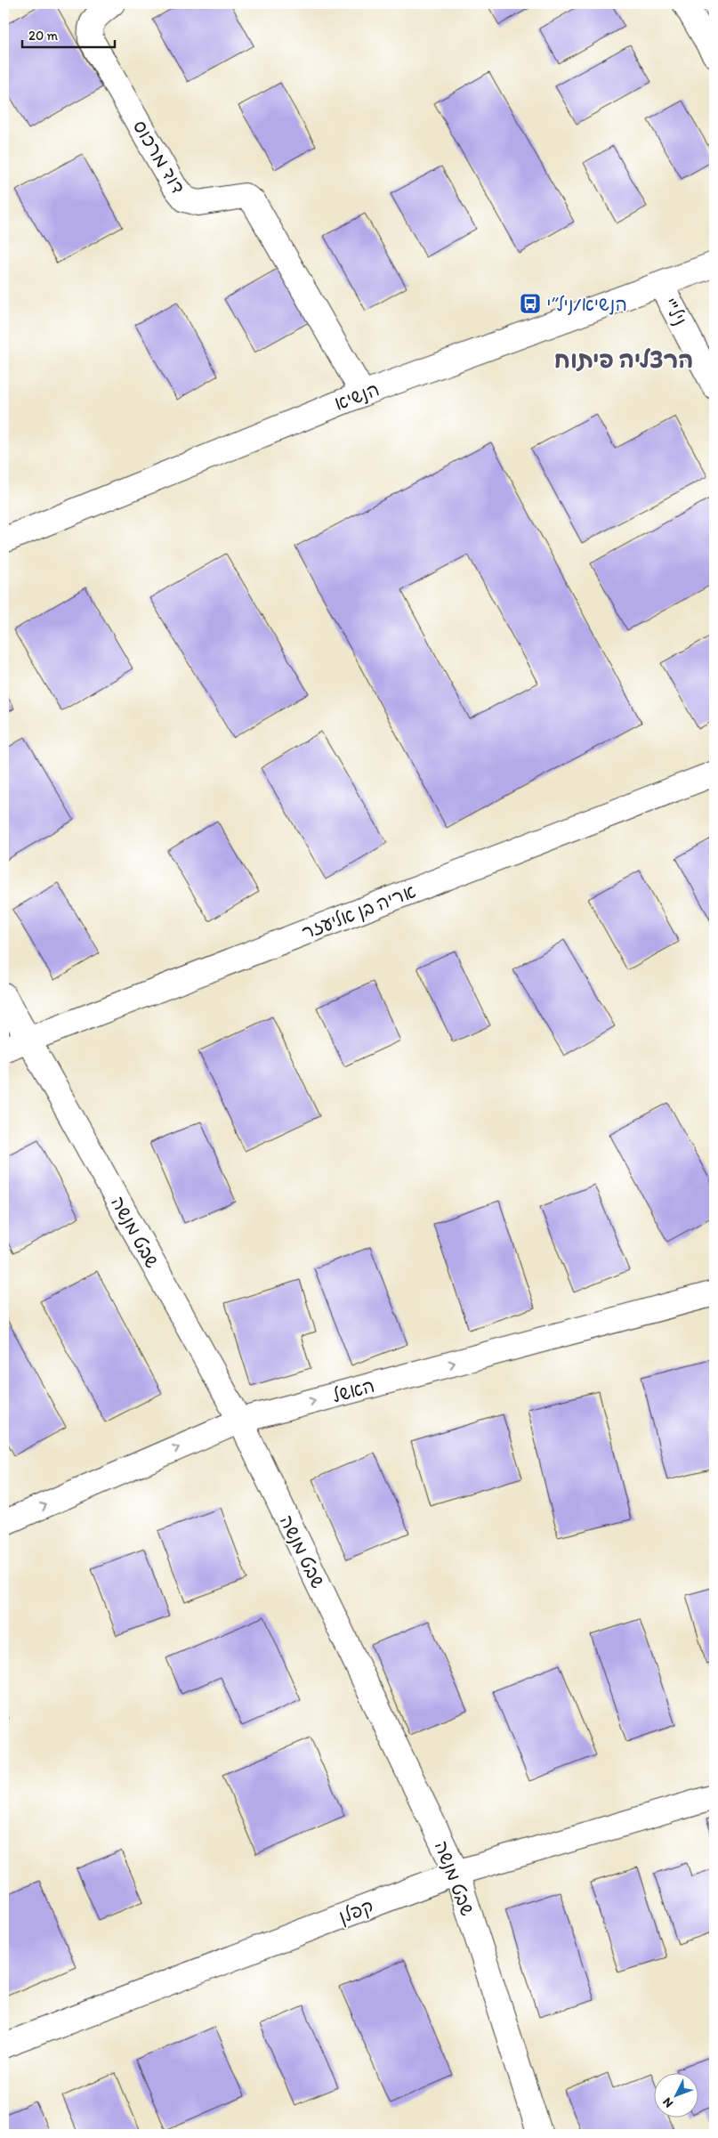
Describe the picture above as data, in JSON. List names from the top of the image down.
{
  "streets": {
    "street": [
      "דוד מרכוס",
      "ניל\"י",
      "הנשיא",
      "אריה בן אליעזר",
      "שבט מנשה",
      "האשל",
      "קפלן"
    ]
  },
  "crossings": [
    ["דוד מרכוס", "הנשיא"],
    ["ניל\"י", "הנשיא"],
    ["אריה בן אליעזר", "שבט מנשה"],
    ["שבט מנשה", "האשל"],
    ["שבט מנשה", "קפלן"]
  ],
  "one_way": ["האשל"],
  "districts": ["הרצליה פיתוח"],
  "places": {
    "bus stop": ["הנשיא/ניל״י"]
  },
  "scale_bar": "20 m",
  "north": "bottom left"
}
